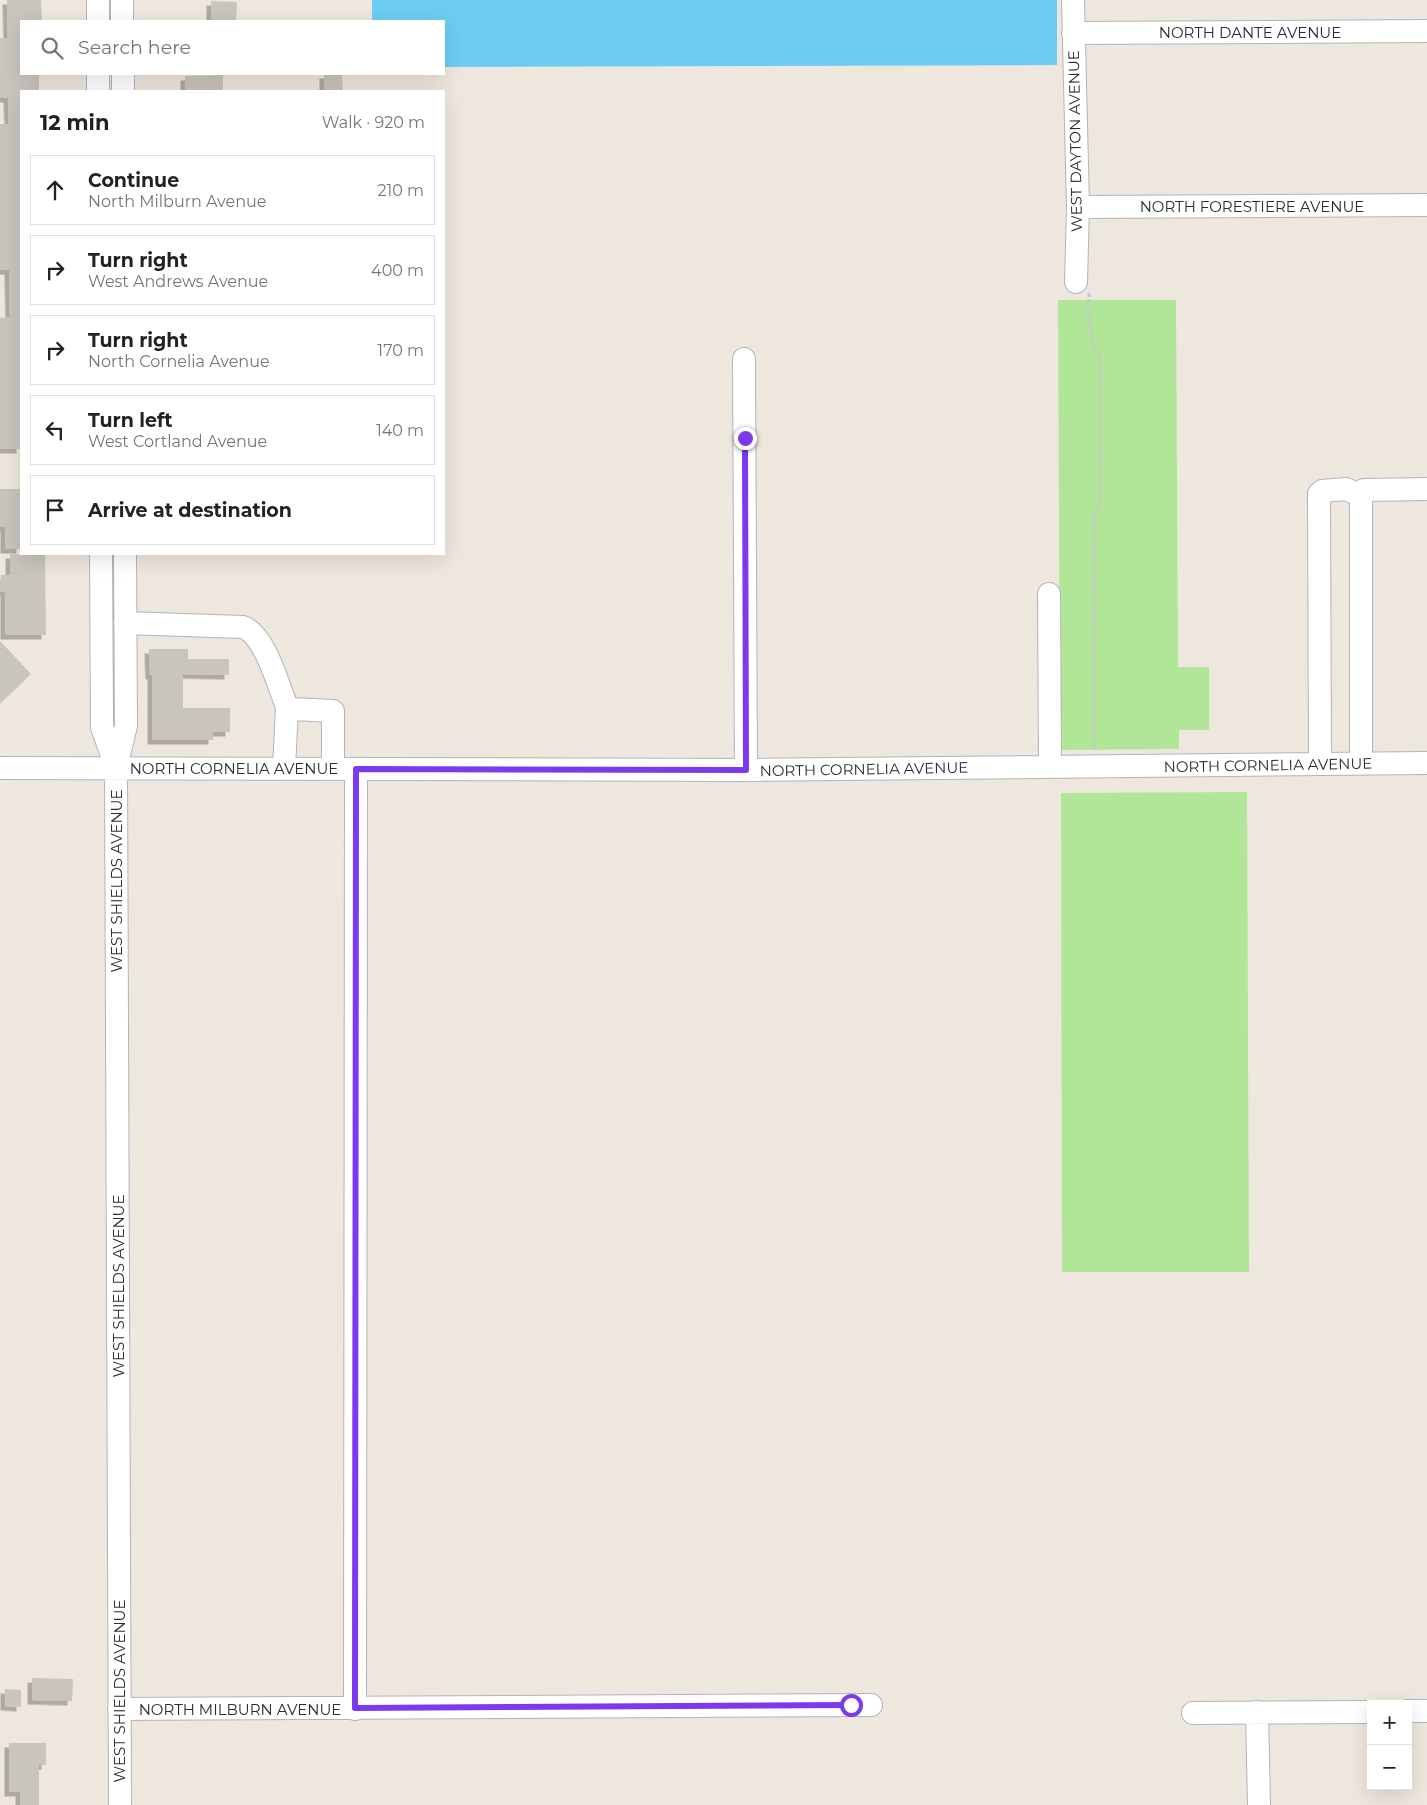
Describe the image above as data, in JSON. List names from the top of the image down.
{
  "streets": {
    "street": [
      "NORTH DANTE AVENUE",
      "WEST DAYTON AVENUE",
      "NORTH FORESTIERE AVENUE",
      "NORTH CORNELIA AVENUE",
      "WEST SHIELDS AVENUE",
      "NORTH MILBURN AVENUE"
    ]
  },
  "crossings": [
    ["NORTH DANTE AVENUE", "WEST DAYTON AVENUE"],
    ["WEST DAYTON AVENUE", "NORTH FORESTIERE AVENUE"],
    ["NORTH CORNELIA AVENUE", "WEST SHIELDS AVENUE"],
    ["WEST SHIELDS AVENUE", "NORTH MILBURN AVENUE"]
  ],
  "page": {
    "search": "Search here",
    "heading": ["12 min", "Walk · 920 m"],
    "list": [
      ["Continue", "North Milburn Avenue", "210 m"],
      ["Turn right", "West Andrews Avenue", "400 m"],
      ["Turn right", "North Cornelia Avenue", "170 m"],
      ["Turn left", "West Cortland Avenue", "140 m"],
      "Arrive at destination"
    ],
    "map_buttons": ["+", "−"]
  }
}
